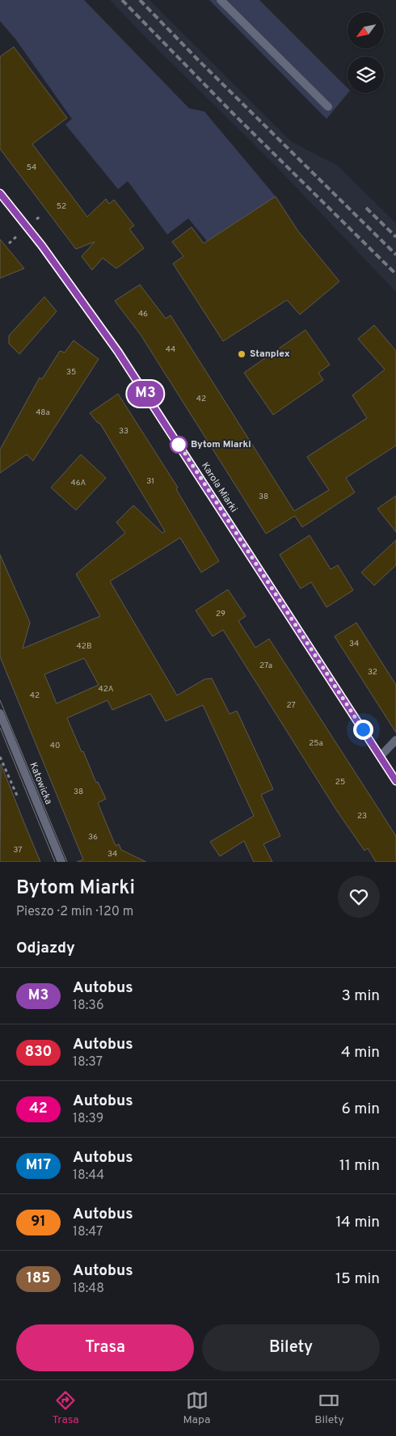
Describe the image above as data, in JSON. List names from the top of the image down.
{
  "streets": {
    "main road": ["Karola Miarki"],
    "street": ["Katowicka"]
  },
  "places": ["Stanplex", "Bytom Miarki"],
  "lines": ["bus line M3"],
  "house_numbers": [
    "54",
    "52",
    "46",
    "44",
    "35",
    "42",
    "48a",
    "33",
    "31",
    "46A",
    "38",
    "29",
    "34",
    "42B",
    "27a",
    "32",
    "42A",
    "42",
    "27",
    "25a",
    "40",
    "25",
    "38",
    "23",
    "36",
    "37",
    "34"
  ],
  "north": "bottom left",
  "page": {
    "on_map": "M3",
    "heading": [
      ["Bytom Miarki", "Pieszo · 2 min · 120 m"],
      "Odjazdy"
    ],
    "list": [
      {
        "mark": "M3",
        "name": "Autobus",
        "note": "18:36",
        "value": "3 min"
      },
      {
        "mark": "830",
        "name": "Autobus",
        "note": "18:37",
        "value": "4 min"
      },
      {
        "mark": "42",
        "name": "Autobus",
        "note": "18:39",
        "value": "6 min"
      },
      {
        "mark": "M17",
        "name": "Autobus",
        "note": "18:44",
        "value": "11 min"
      },
      {
        "mark": "91",
        "name": "Autobus",
        "note": "18:47",
        "value": "14 min"
      },
      {
        "mark": "185",
        "name": "Autobus",
        "note": "18:48",
        "value": "15 min"
      }
    ],
    "buttons": ["Trasa", "Bilety"],
    "tabs": ["Trasa", "Mapa", "Bilety"]
  }
}
